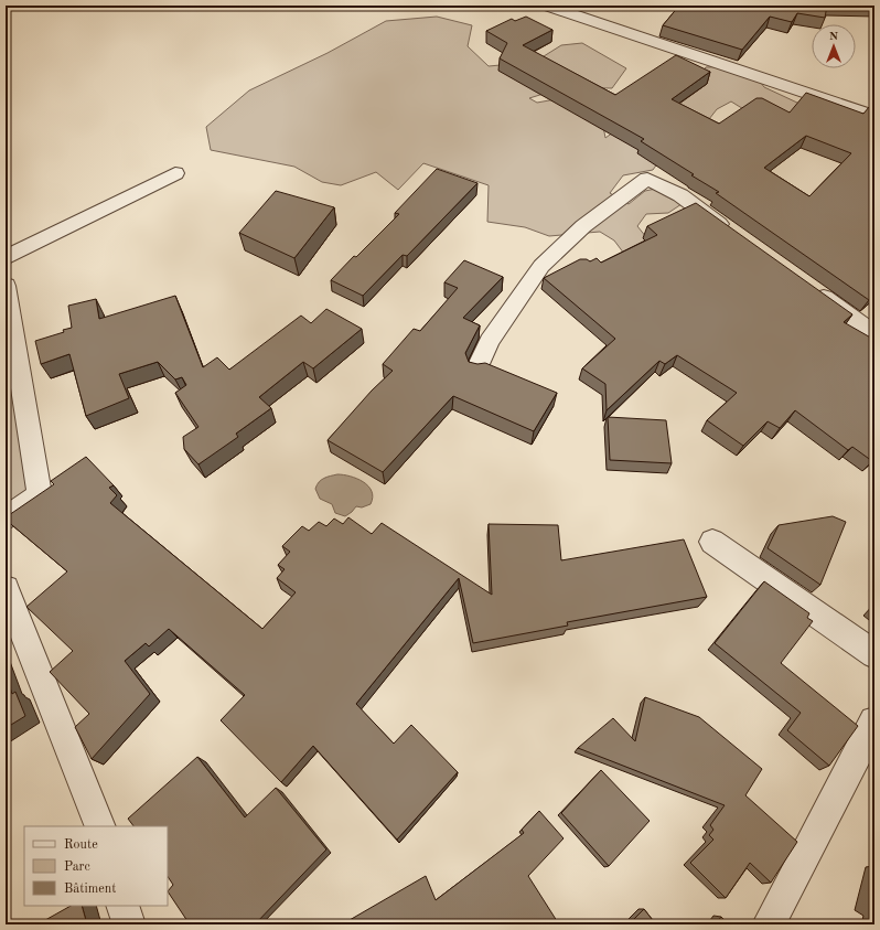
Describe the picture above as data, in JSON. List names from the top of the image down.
{
  "legend": ["Route", "Parc", "Bâtiment"],
  "north": "top"
}
